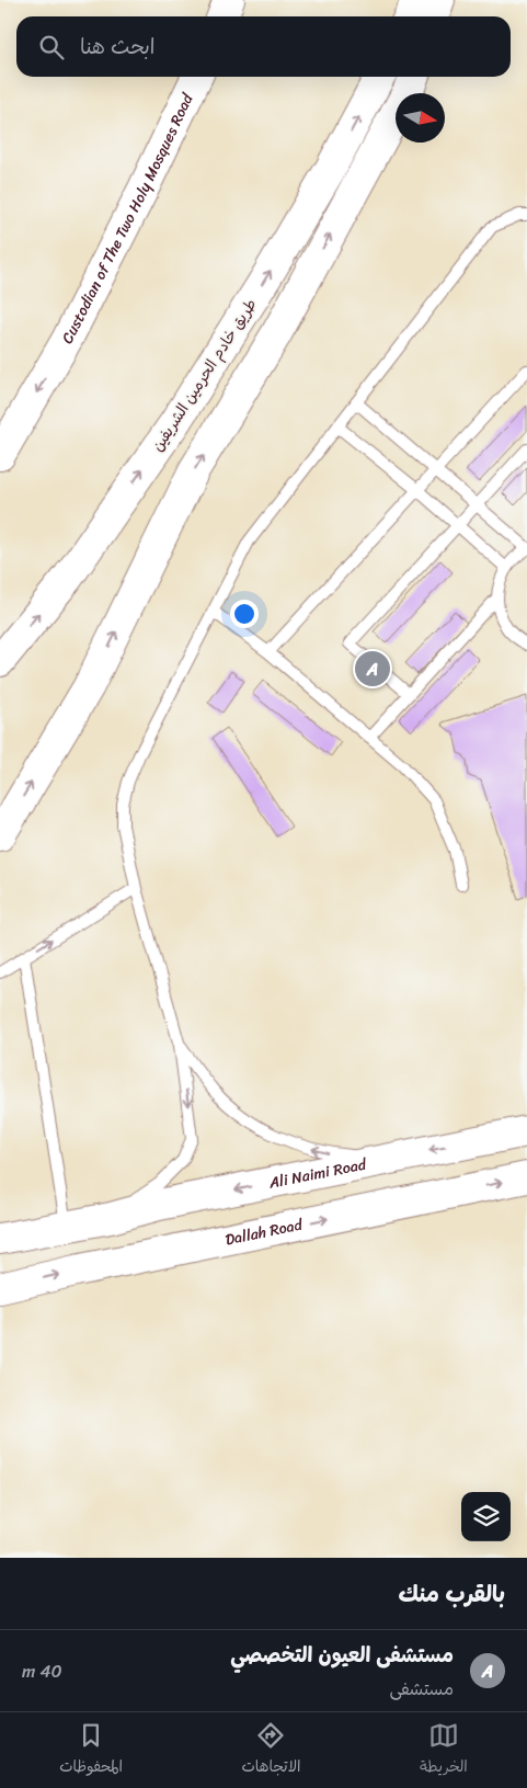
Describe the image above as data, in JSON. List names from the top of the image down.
{
  "streets": {
    "main road": [
      "Custodian of The Two Holy Mosques Road",
      "طريق خادم الحرمين الشريفين",
      "Ali Naimi Road",
      "Dallah Road"
    ]
  },
  "one_way": ["Ali Naimi Road", "Dallah Road"],
  "north": "right",
  "page": {
    "search": "ابحث هنا",
    "pins": "A",
    "heading": "بالقرب منك",
    "list": [
      {
        "mark": "A",
        "name": "مستشفى العيون التخصصي",
        "note": "مستشفى",
        "value": "40 m"
      }
    ],
    "nav": ["الخريطة", "الاتجاهات", "المحفوظات"]
  }
}
